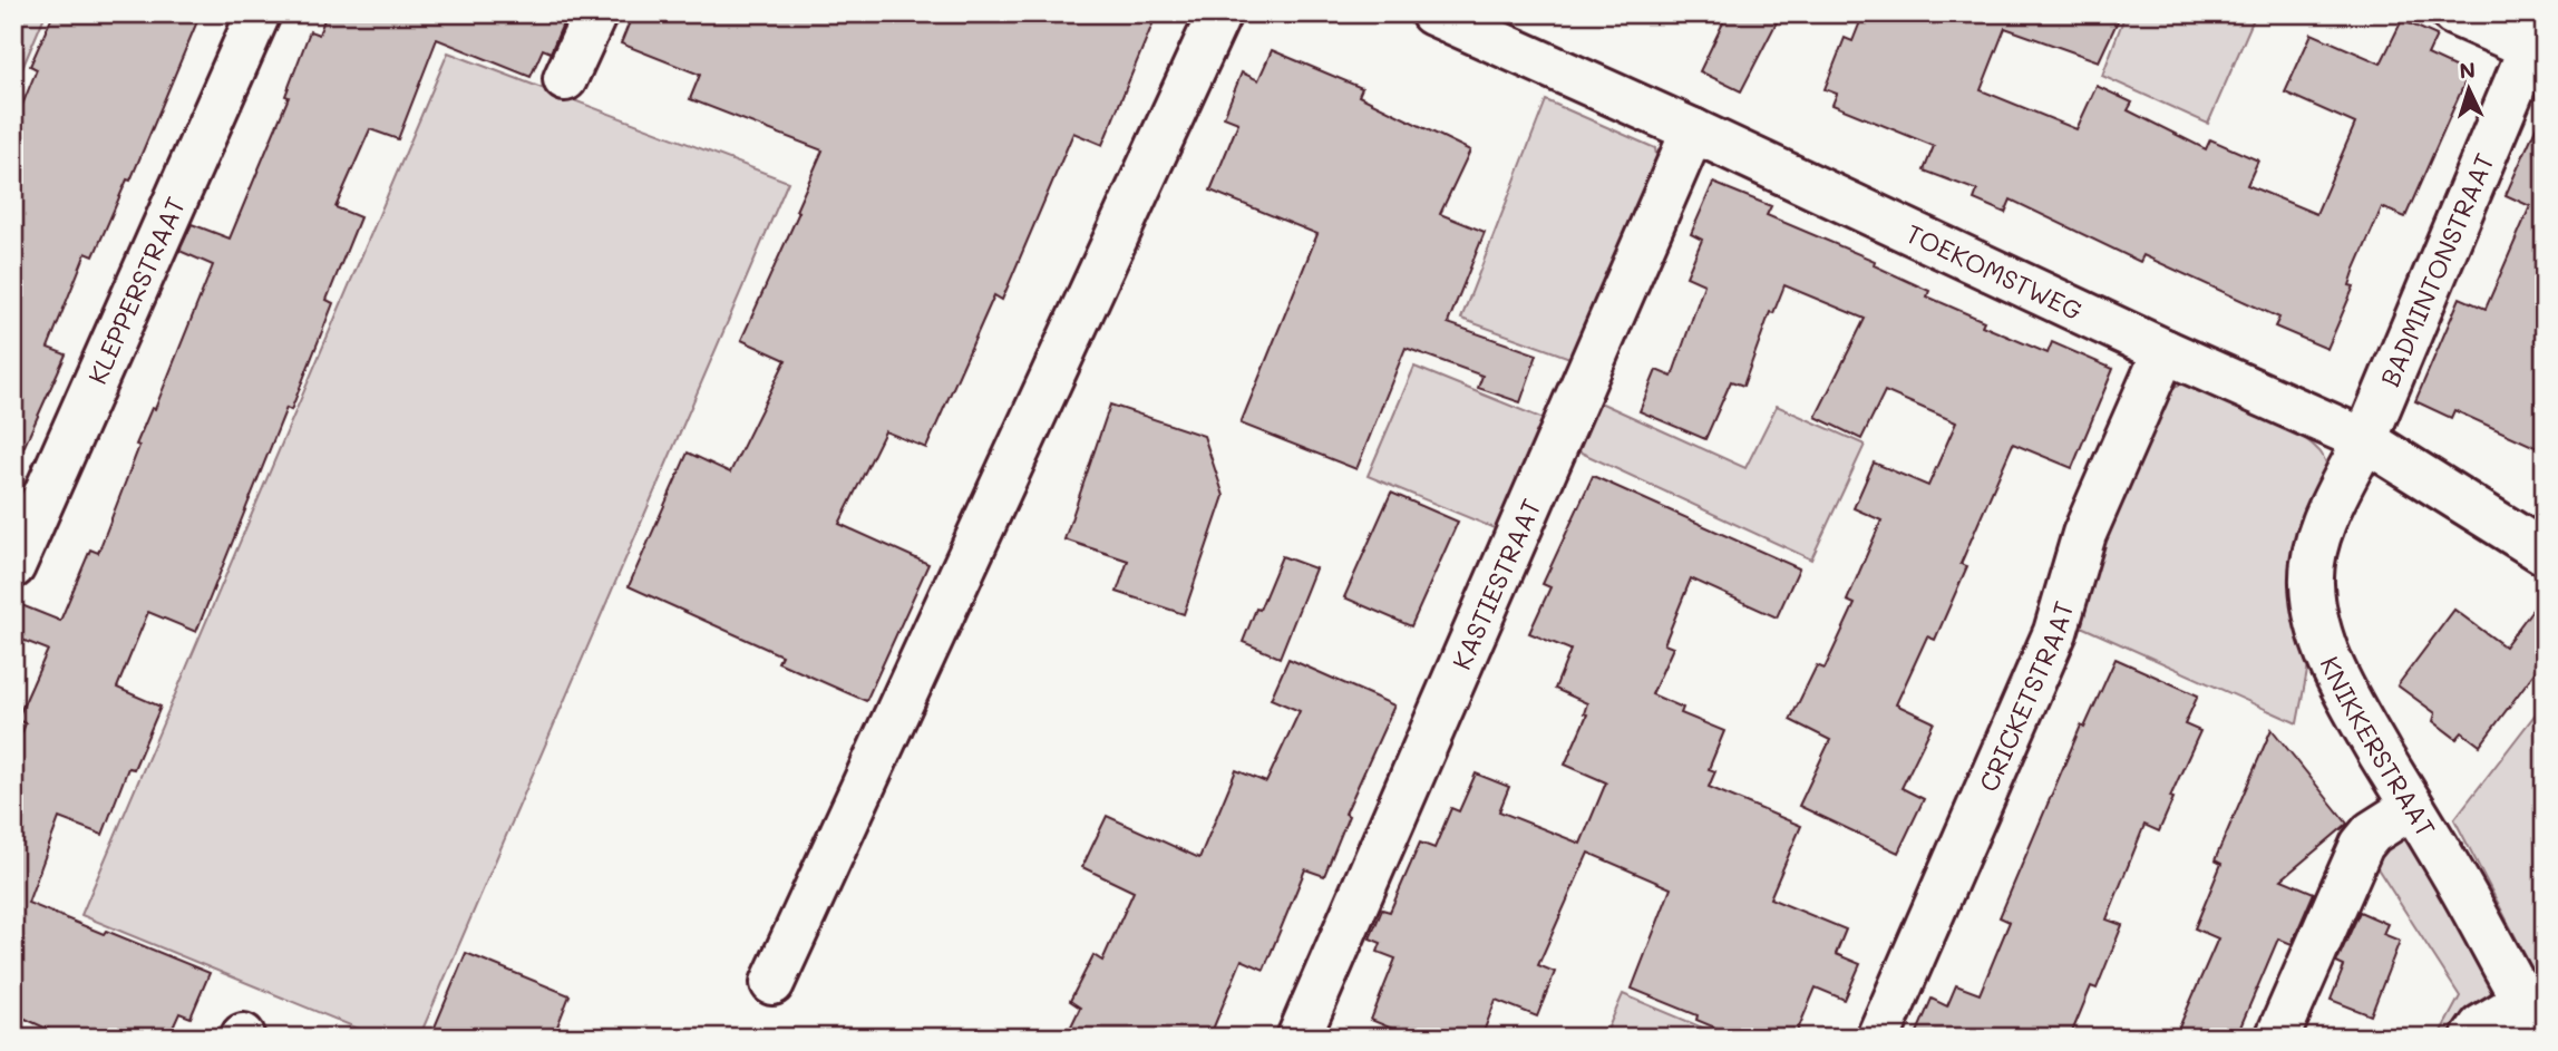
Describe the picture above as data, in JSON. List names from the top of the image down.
{
  "streets": {
    "street": [
      "BADMINTONSTRAAT",
      "TOEKOMSTWEG",
      "KLEPPERSTRAAT",
      "KASTIESTRAAT",
      "CRICKETSTRAAT",
      "KNIKKERSTRAAT"
    ]
  },
  "crossings": [
    ["BADMINTONSTRAAT", "TOEKOMSTWEG"],
    ["BADMINTONSTRAAT", "KNIKKERSTRAAT"],
    ["TOEKOMSTWEG", "KASTIESTRAAT"],
    ["TOEKOMSTWEG", "CRICKETSTRAAT"],
    ["TOEKOMSTWEG", "KNIKKERSTRAAT"]
  ],
  "north": "top"
}
